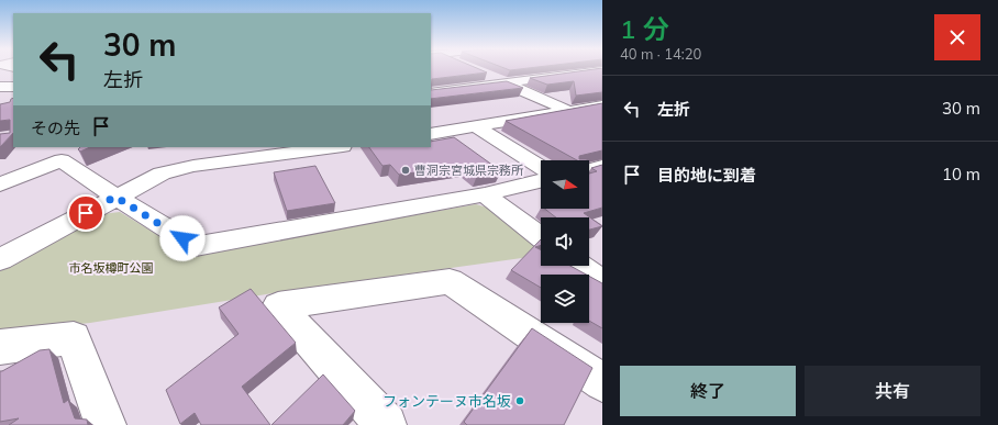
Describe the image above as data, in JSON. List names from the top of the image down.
{
  "parks": ["市名坂樽町公園"],
  "places": ["曹洞宗宮城県宗務所", "フォンテーヌ市名坂"],
  "north": "right",
  "page": {
    "heading": ["1 分", "40 m · 14:20"],
    "turn": ["30 m", "左折"],
    "list": [
      {
        "name": "左折",
        "value": "30 m"
      },
      {
        "name": "目的地に到着",
        "value": "10 m"
      }
    ],
    "then": "その先",
    "buttons": ["終了", "共有"]
  }
}
